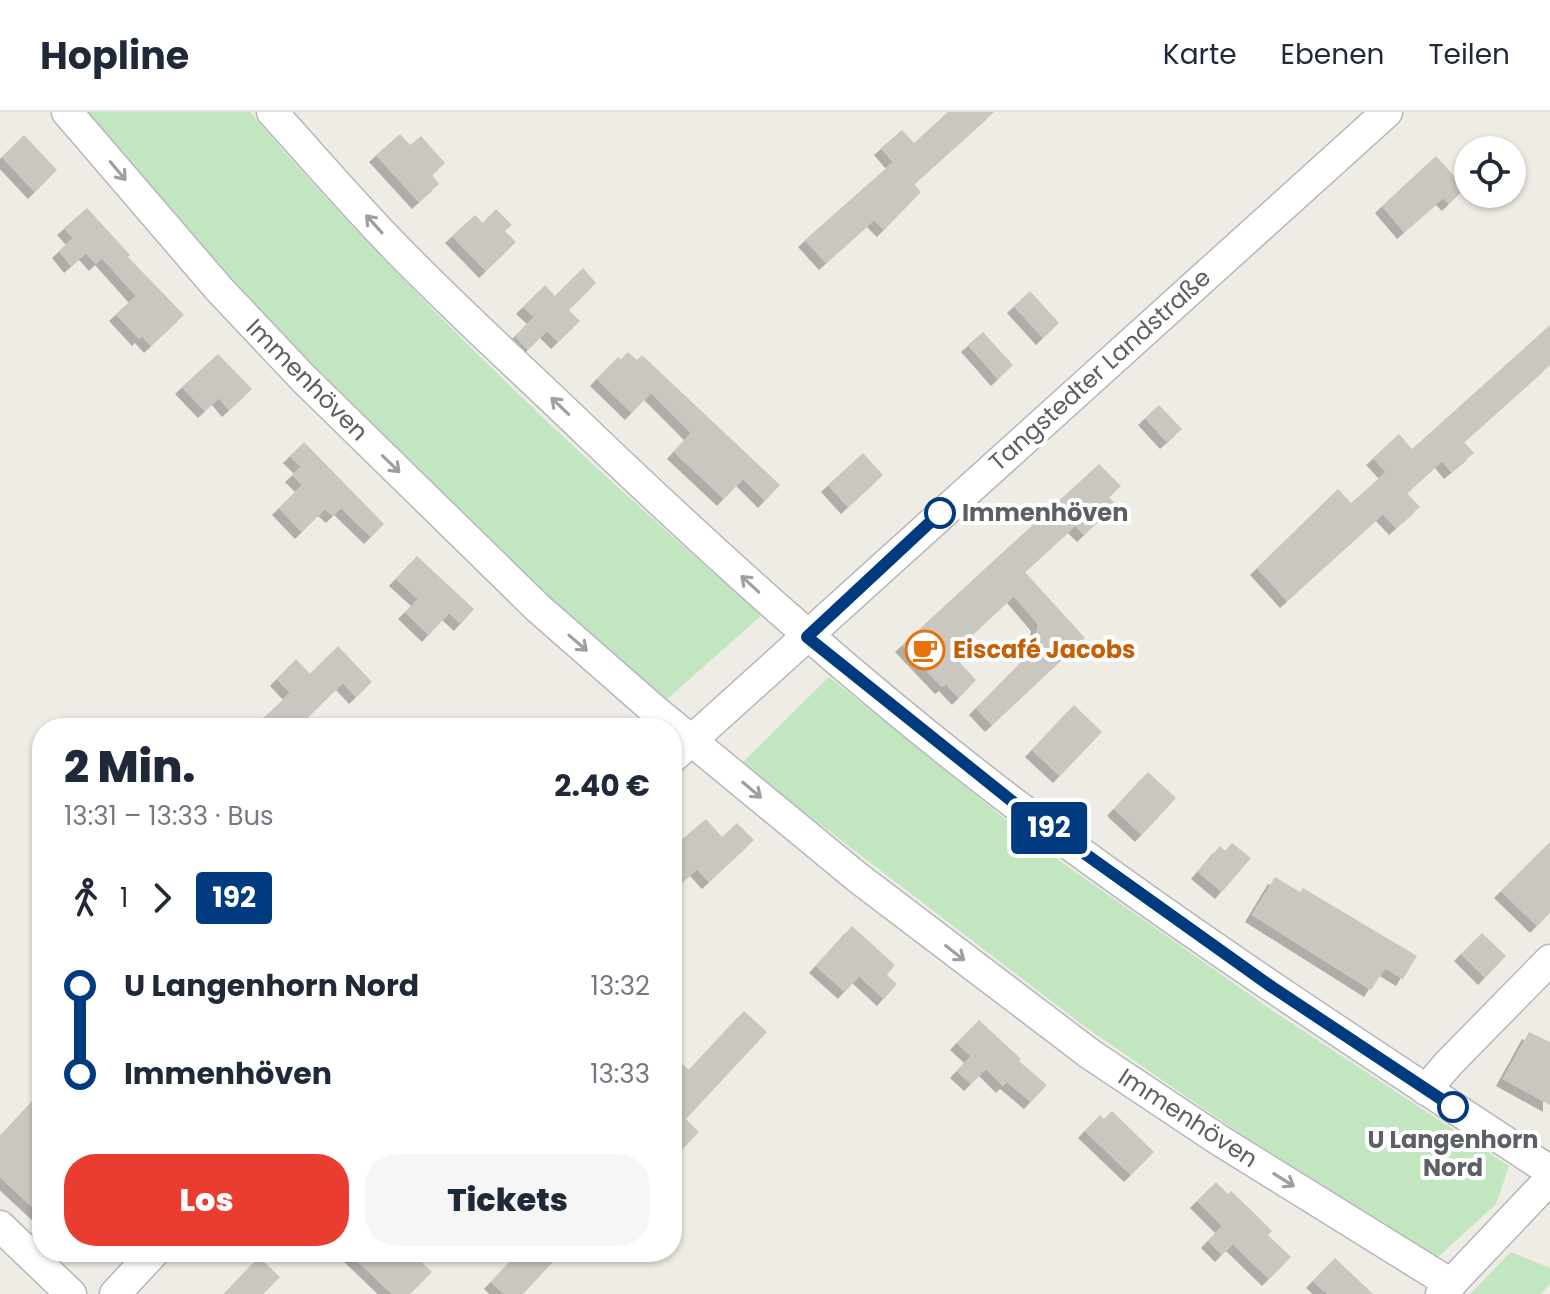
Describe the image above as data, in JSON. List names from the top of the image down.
{
  "streets": {
    "street": ["Tangstedter Landstraße", "Immenhöven"]
  },
  "crossings": [
    ["Tangstedter Landstraße", "Immenhöven"]
  ],
  "places": {
    "other": ["Immenhöven", "U Langenhorn Nord"],
    "cafe": ["Eiscafé Jacobs"]
  },
  "lines": ["bus line 192"],
  "page": {
    "header": "Hopline",
    "nav": ["Karte", "Ebenen", "Teilen"],
    "on_map": "192",
    "heading": ["2 Min.", "13:31 – 13:33 · Bus", "2.40 €"],
    "legs": ["1", "192"],
    "list": [
      {
        "name": "U Langenhorn Nord",
        "value": "13:32"
      },
      {
        "name": "Immenhöven",
        "value": "13:33"
      }
    ],
    "buttons": ["Los", "Tickets"]
  }
}
